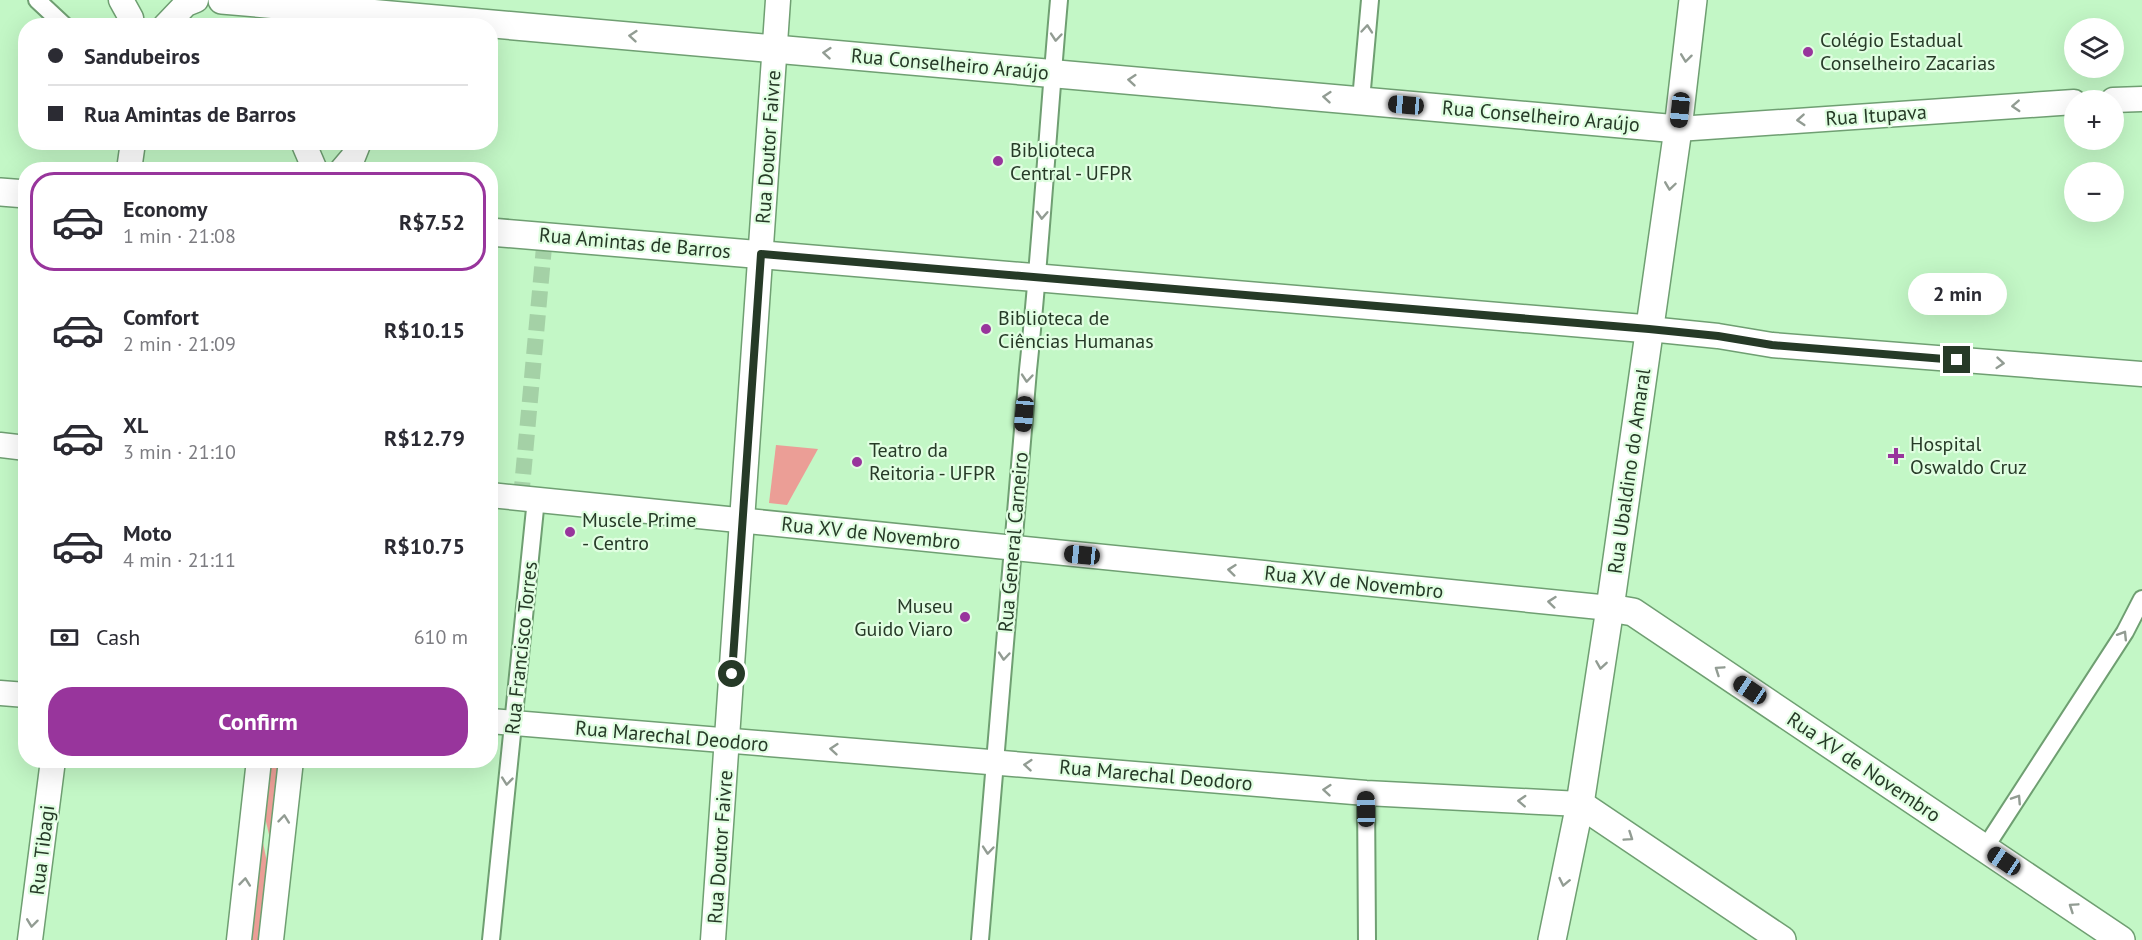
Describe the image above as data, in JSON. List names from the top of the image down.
{
  "streets": {
    "main road": [
      "Rua Conselheiro Araújo",
      "Rua Itupava",
      "Rua Doutor Faivre",
      "Rua Amintas de Barros",
      "Rua Ubaldino do Amaral",
      "Rua XV de Novembro",
      "Rua Marechal Deodoro",
      "Rua Tibagi"
    ],
    "street": ["Rua General Carneiro", "Rua Francisco Torres"]
  },
  "crossings": [
    ["Rua Conselheiro Araújo", "Rua Itupava"],
    ["Rua Conselheiro Araújo", "Rua Doutor Faivre"],
    ["Rua Conselheiro Araújo", "Rua Ubaldino do Amaral"],
    ["Rua Conselheiro Araújo", "Rua General Carneiro"],
    ["Rua Itupava", "Rua Ubaldino do Amaral"],
    ["Rua Doutor Faivre", "Rua Amintas de Barros"],
    ["Rua Doutor Faivre", "Rua XV de Novembro"],
    ["Rua Doutor Faivre", "Rua Marechal Deodoro"],
    ["Rua Amintas de Barros", "Rua Ubaldino do Amaral"],
    ["Rua Amintas de Barros", "Rua General Carneiro"],
    ["Rua Ubaldino do Amaral", "Rua XV de Novembro"],
    ["Rua Ubaldino do Amaral", "Rua Marechal Deodoro"],
    ["Rua XV de Novembro", "Rua General Carneiro"],
    ["Rua XV de Novembro", "Rua Francisco Torres"],
    ["Rua General Carneiro", "Rua Marechal Deodoro"],
    ["Rua Francisco Torres", "Rua Marechal Deodoro"]
  ],
  "one_way": [
    "Rua Conselheiro Araújo",
    "Rua Itupava",
    "Rua Ubaldino do Amaral",
    "Rua XV de Novembro",
    "Rua General Carneiro",
    "Rua Francisco Torres",
    "Rua Marechal Deodoro"
  ],
  "places": {
    "other": [
      "Colégio Estadual Conselheiro Zacarias",
      "Biblioteca Central - UFPR",
      "Biblioteca de Ciências Humanas",
      "Teatro da Reitoria - UFPR",
      "Muscle Prime - Centro",
      "Museu Guido Viaro"
    ],
    "health": ["Hospital Oswaldo Cruz"]
  },
  "page": {
    "map_buttons": ["+", "−"],
    "banner": ["Sandubeiros", "Rua Amintas de Barros"],
    "list": [
      {
        "name": "Economy",
        "note": "1 min · 21:08",
        "value": "R$7.52"
      },
      {
        "name": "Comfort",
        "note": "2 min · 21:09",
        "value": "R$10.15"
      },
      {
        "name": "XL",
        "note": "3 min · 21:10",
        "value": "R$12.79"
      },
      {
        "name": "Moto",
        "note": "4 min · 21:11",
        "value": "R$10.75"
      }
    ],
    "bubble": "2 min",
    "pay": ["Cash", "610 m"],
    "buttons": "Confirm"
  }
}
